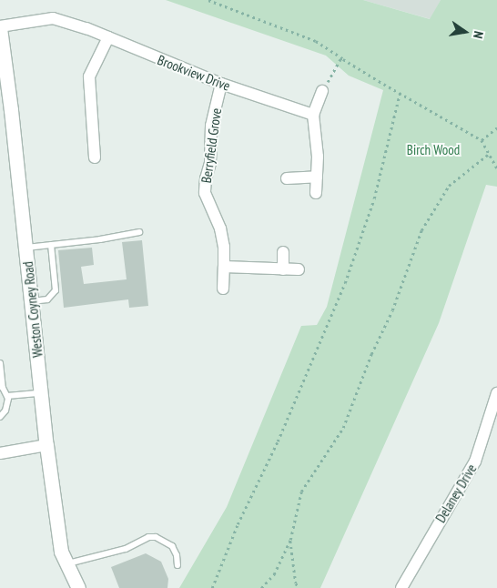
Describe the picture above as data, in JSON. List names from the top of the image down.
{
  "streets": {
    "street": [
      "Brookview Drive",
      "Berryfield Grove",
      "Weston Coyney Road",
      "Delaney Drive"
    ]
  },
  "crossings": [
    ["Brookview Drive", "Berryfield Grove"],
    ["Brookview Drive", "Weston Coyney Road"]
  ],
  "parks": ["Birch Wood"],
  "north": "right"
}
